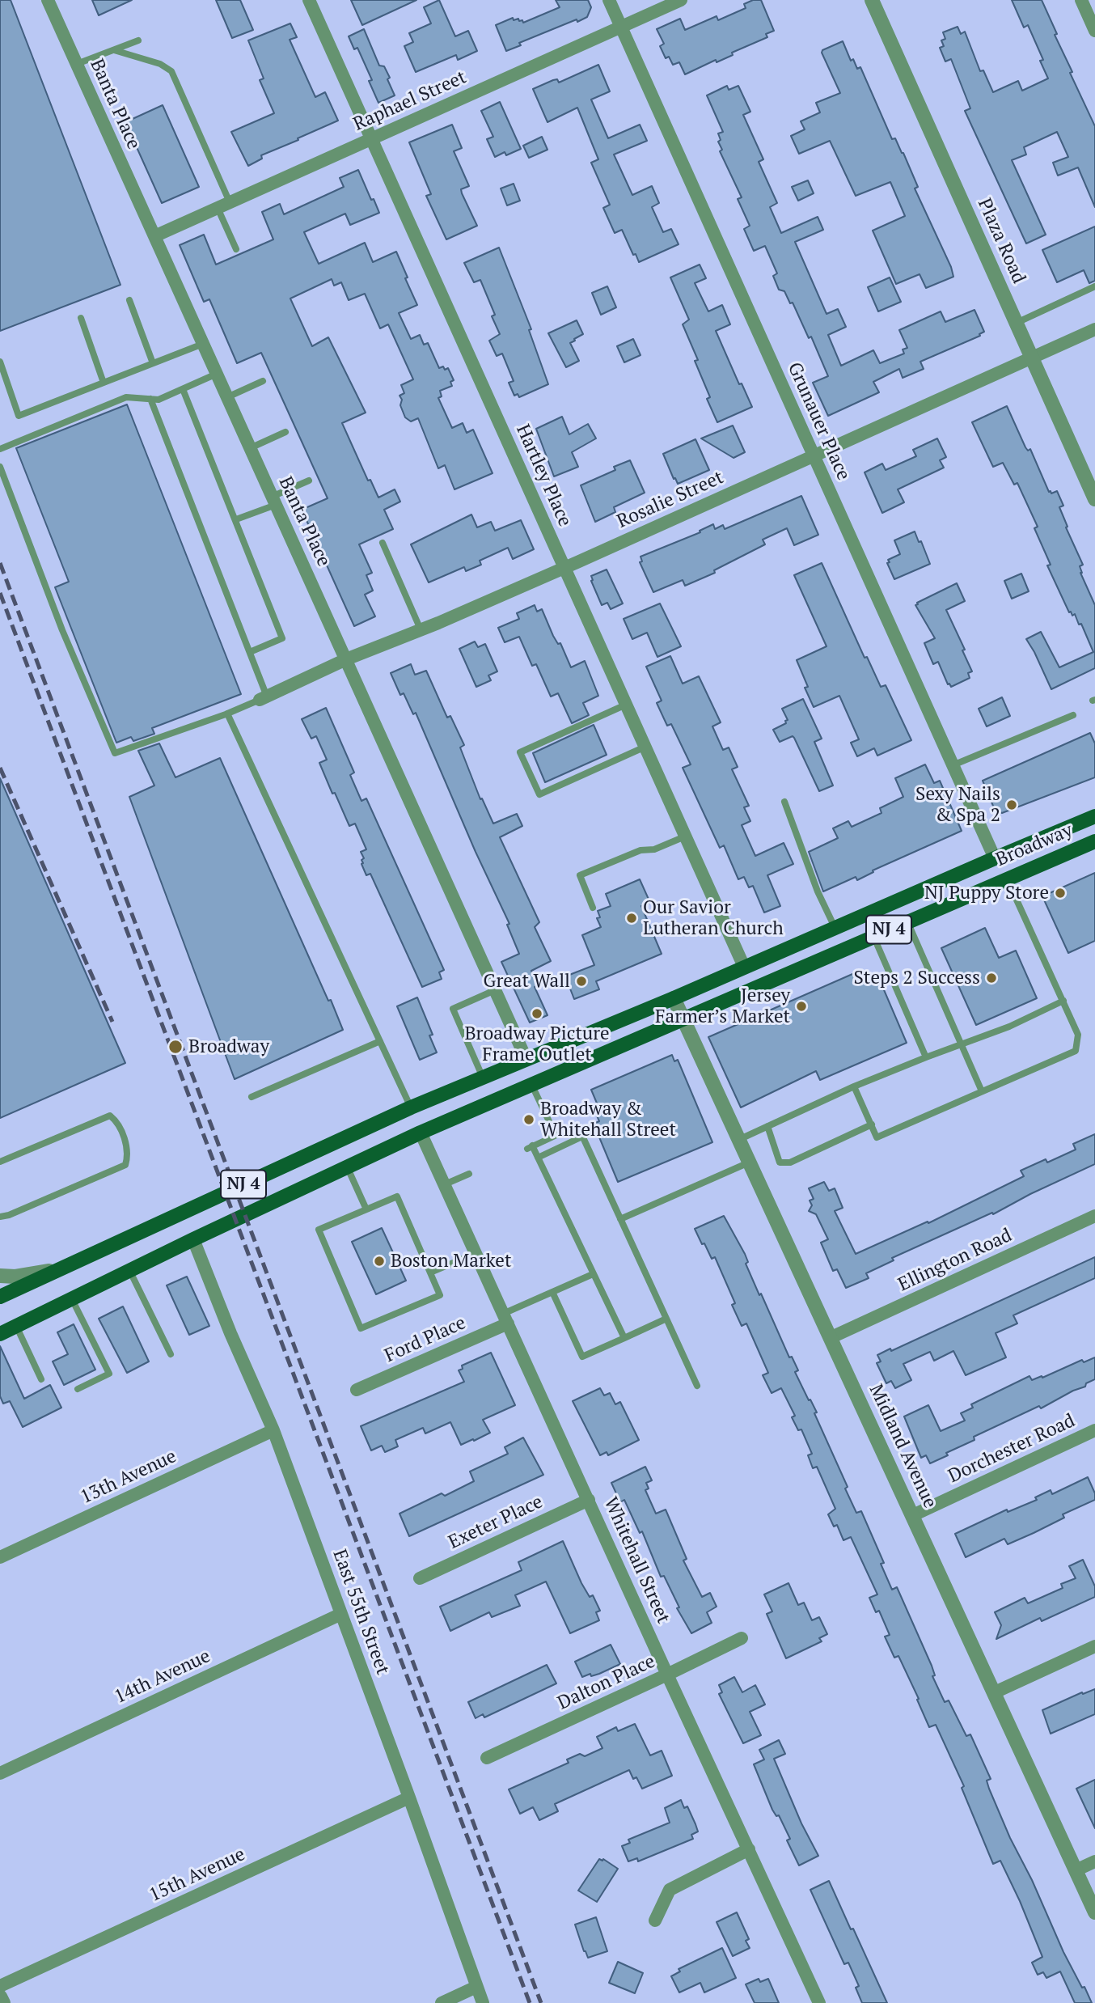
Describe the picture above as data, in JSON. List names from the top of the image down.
{
  "streets": {
    "main road": ["Broadway", "NJ 4"],
    "street": [
      "Raphael Street",
      "Banta Place",
      "Plaza Road",
      "Grunauer Place",
      "Hartley Place",
      "Rosalie Street",
      "Ellington Road",
      "Ford Place",
      "Midland Avenue",
      "Dorchester Road",
      "13th Avenue",
      "Exeter Place",
      "Whitehall Street",
      "East 55th Street",
      "14th Avenue",
      "Dalton Place",
      "15th Avenue"
    ]
  },
  "crossings": [
    ["Raphael Street", "Banta Place"],
    ["Raphael Street", "Grunauer Place"],
    ["Raphael Street", "Hartley Place"],
    ["Banta Place", "Rosalie Street"],
    ["Banta Place", "Broadway"],
    ["Plaza Road", "Rosalie Street"],
    ["Grunauer Place", "Rosalie Street"],
    ["Grunauer Place", "Broadway"],
    ["Hartley Place", "Rosalie Street"],
    ["Hartley Place", "Broadway"],
    ["Broadway", "Midland Avenue"],
    ["Broadway", "Whitehall Street"],
    ["Broadway", "East 55th Street"],
    ["Ellington Road", "Midland Avenue"],
    ["Ford Place", "Whitehall Street"],
    ["Midland Avenue", "Dorchester Road"],
    ["13th Avenue", "East 55th Street"],
    ["Exeter Place", "Whitehall Street"],
    ["Whitehall Street", "Dalton Place"],
    ["East 55th Street", "14th Avenue"],
    ["East 55th Street", "15th Avenue"]
  ],
  "places": [
    "Sexy Nails & Spa 2",
    "NJ Puppy Store",
    "Our Savior Lutheran Church",
    "Steps 2 Success",
    "Great Wall",
    "Jersey Farmer’s Market",
    "Broadway Picture Frame Outlet",
    "Broadway",
    "Broadway & Whitehall Street",
    "Boston Market"
  ]
}
